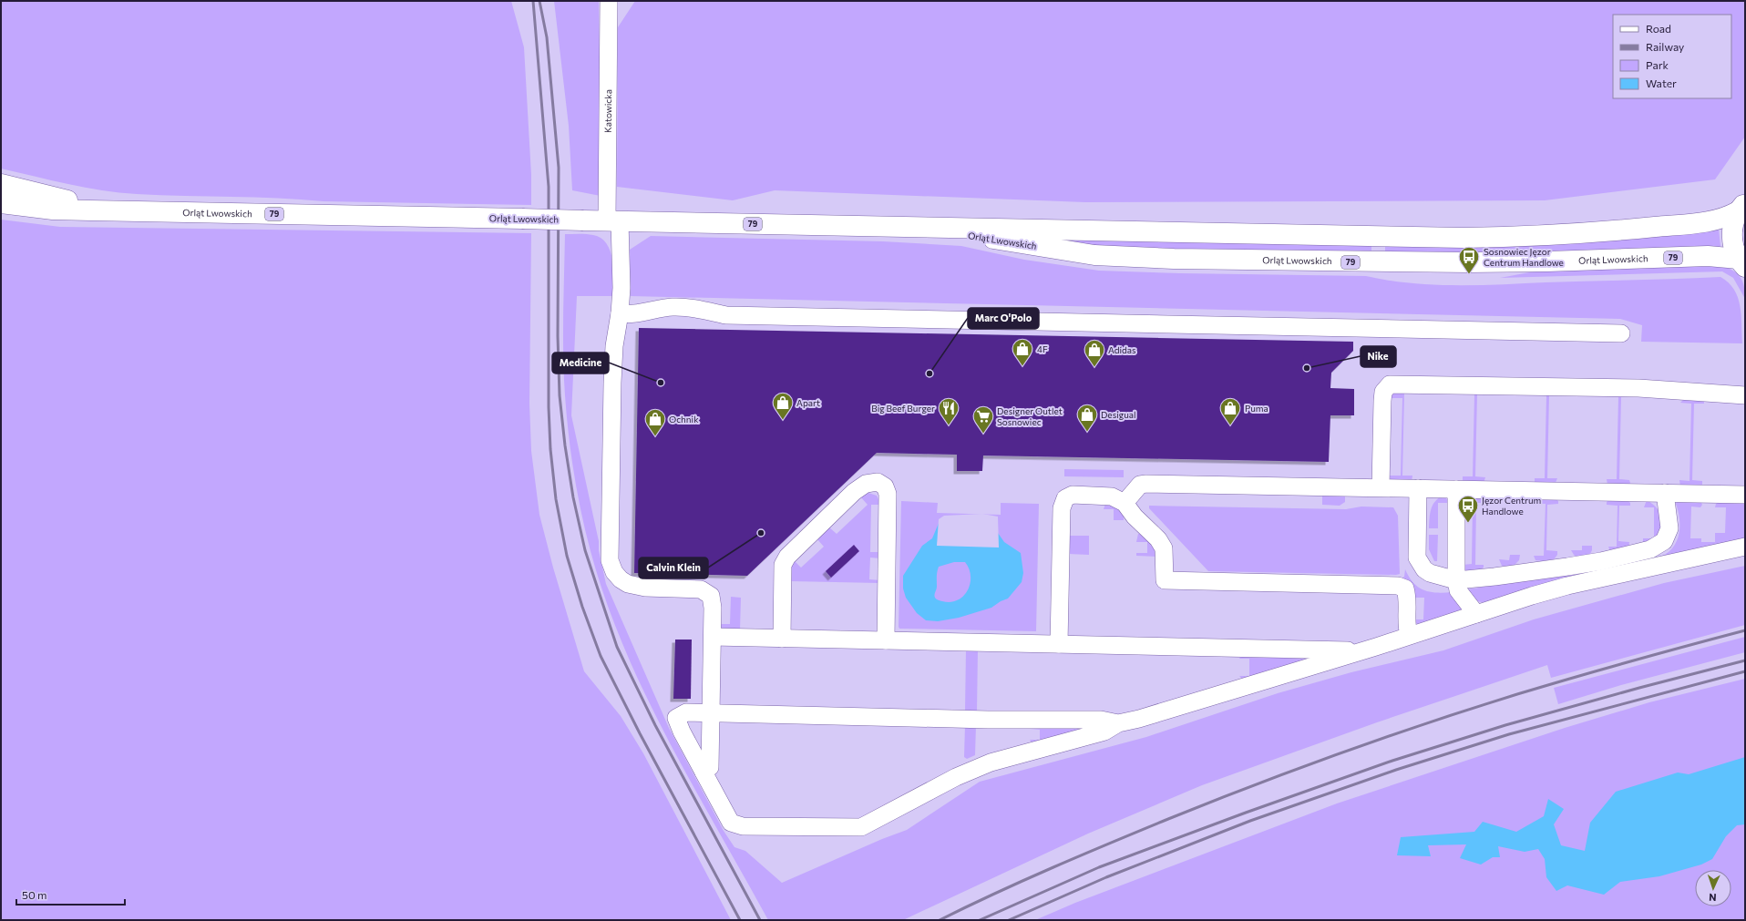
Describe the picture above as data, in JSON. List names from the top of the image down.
{
  "streets": {
    "main road": ["Orląt Lwowskich", "79"],
    "lane": ["Katowicka"]
  },
  "crossings": [
    ["Katowicka", "Orląt Lwowskich"],
    ["Orląt Lwowskich", "79"]
  ],
  "places": {
    "bus stop": ["Sosnowiec Jęzor Centrum Handlowe", "Jęzor Centrum Handlowe"],
    "shop": [
      "4F",
      "Adidas",
      "Apart",
      "Puma",
      "Desigual",
      "Ochnik"
    ],
    "other": [
      "Nike",
      "Marc O'Polo",
      "Medicine",
      "Calvin Klein"
    ],
    "restaurant": ["Big Beef Burger"],
    "supermarket": ["Designer Outlet Sosnowiec"]
  },
  "legend": [
    "Road",
    "Railway",
    "Park",
    "Water"
  ],
  "scale_bar": "50 m",
  "north": "bottom"
}
